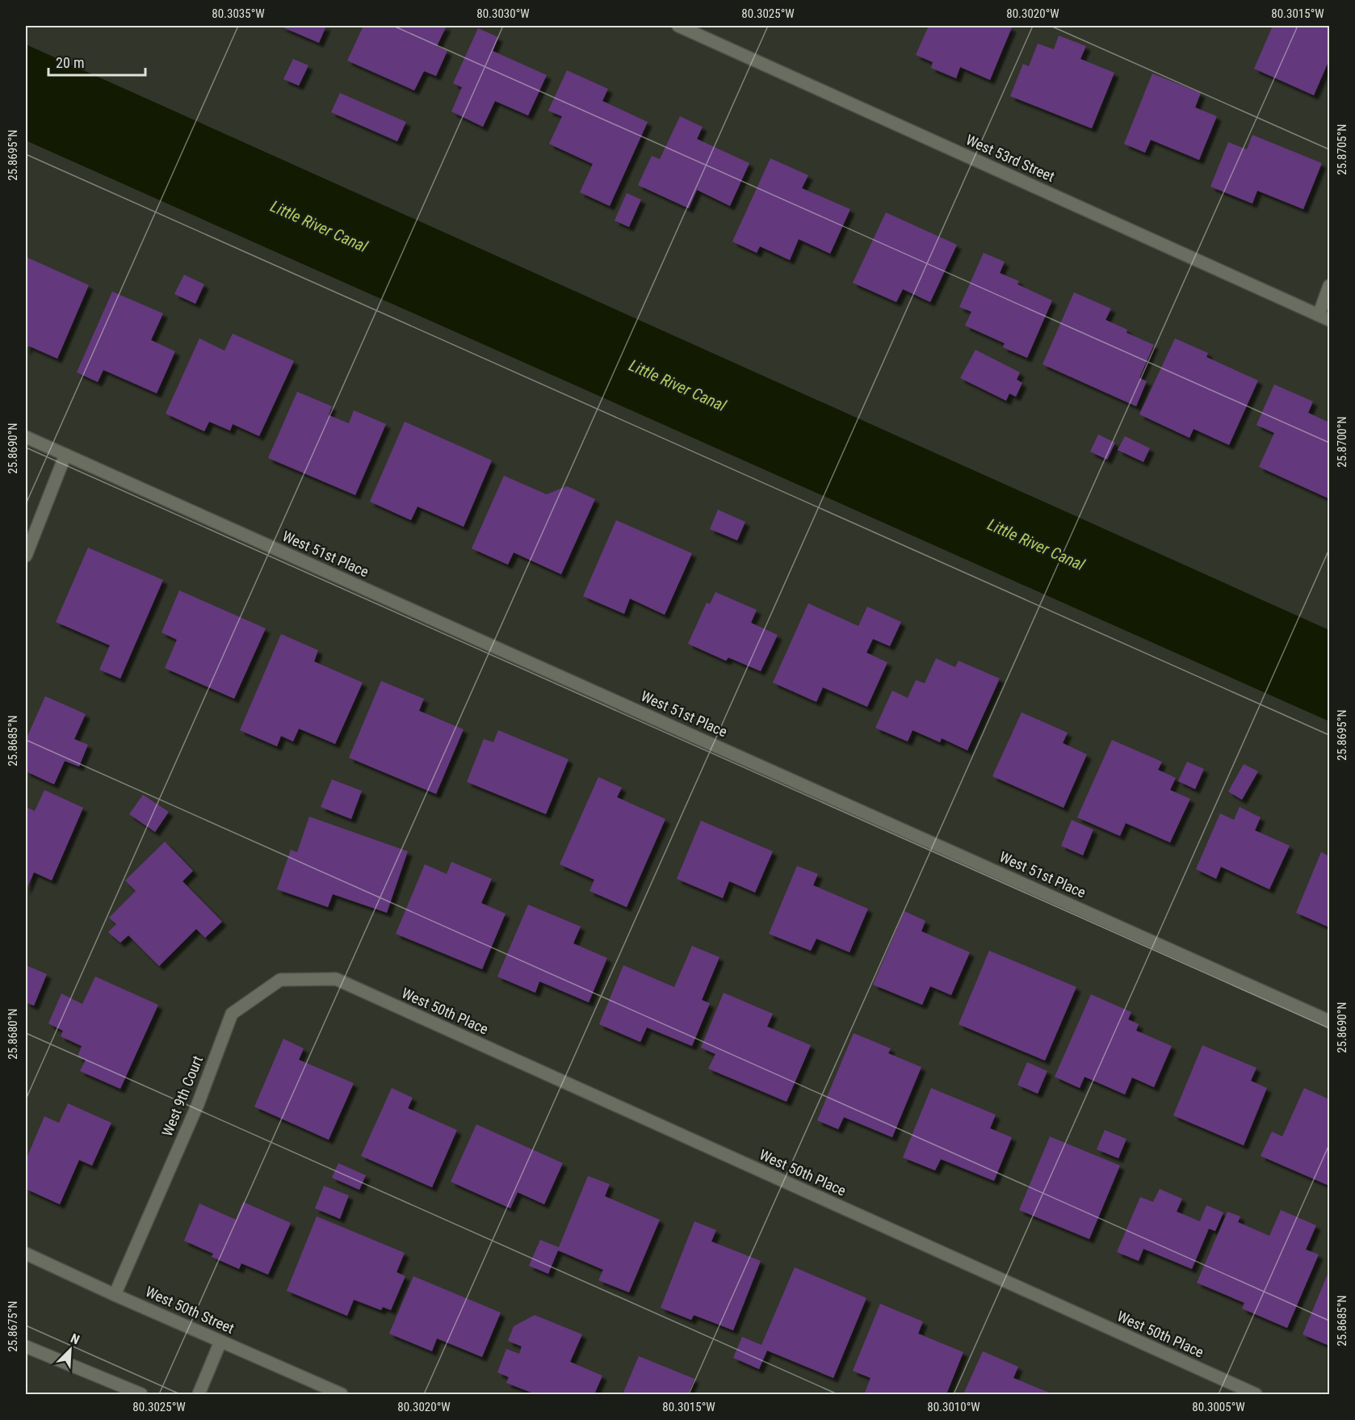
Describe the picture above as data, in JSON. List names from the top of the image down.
{
  "streets": {
    "street": [
      "West 53rd Street",
      "West 51st Place",
      "West 50th Place",
      "West 9th Court",
      "West 50th Street"
    ]
  },
  "crossings": [
    ["West 50th Place", "West 9th Court"],
    ["West 9th Court", "West 50th Street"]
  ],
  "water": ["Little River Canal"],
  "scale_bar": "20 m",
  "north": "top right",
  "coordinates": [
    "80.3035°W",
    "80.3030°W",
    "80.3025°W",
    "80.3020°W",
    "80.3015°W",
    "25.8705°N",
    "25.8695°N",
    "25.8700°N",
    "25.8690°N",
    "25.8685°N",
    "25.8680°N",
    "25.8675°N",
    "80.3010°W",
    "80.3005°W"
  ]
}
